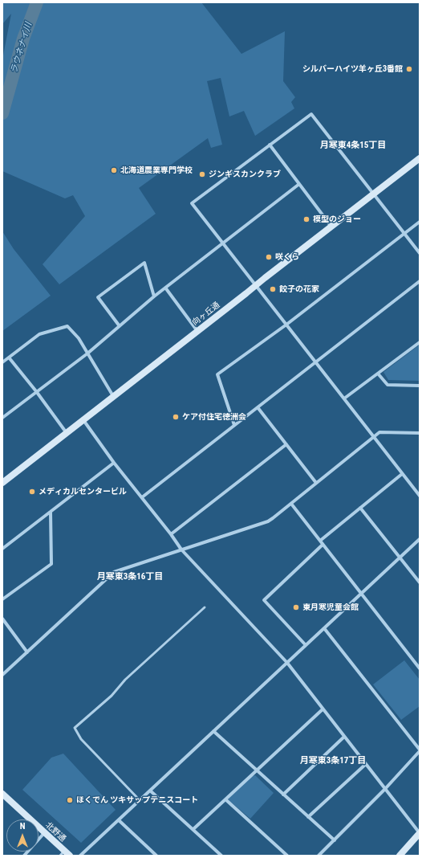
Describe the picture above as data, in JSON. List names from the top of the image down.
{
  "streets": {
    "street": ["向ヶ丘通", "北野通"]
  },
  "districts": ["月寒東4条15丁目", "月寒東3条16丁目", "月寒東3条17丁目"],
  "water": ["ラウネナイ川"],
  "places": [
    "シルバーハイツ羊ヶ丘3番館",
    "北海道農業専門学校",
    "ジンギスカンクラブ",
    "模型のジョー",
    "咲くら",
    "餃子の花家",
    "ケア付住宅徳洲会",
    "メディカルセンタービル",
    "東月寒児童会館",
    "ほくでん ツキサップテニスコート"
  ],
  "north": "top"
}
